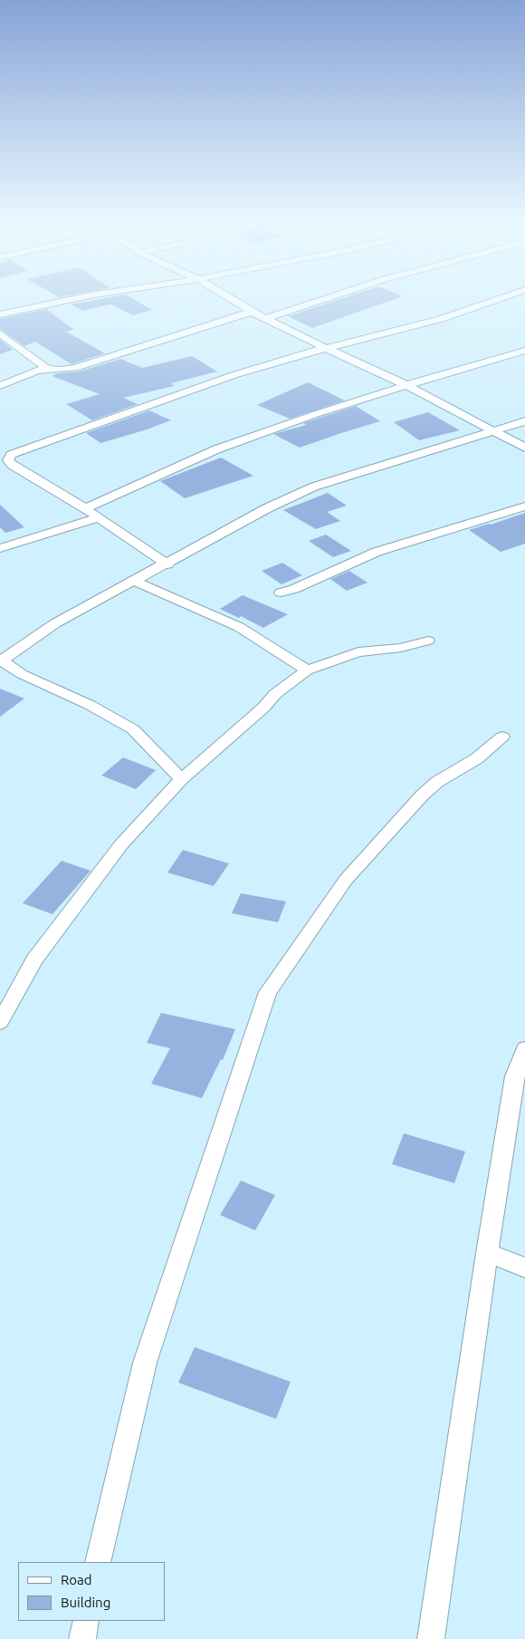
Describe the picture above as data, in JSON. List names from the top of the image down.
{
  "legend": ["Road", "Building"]
}
